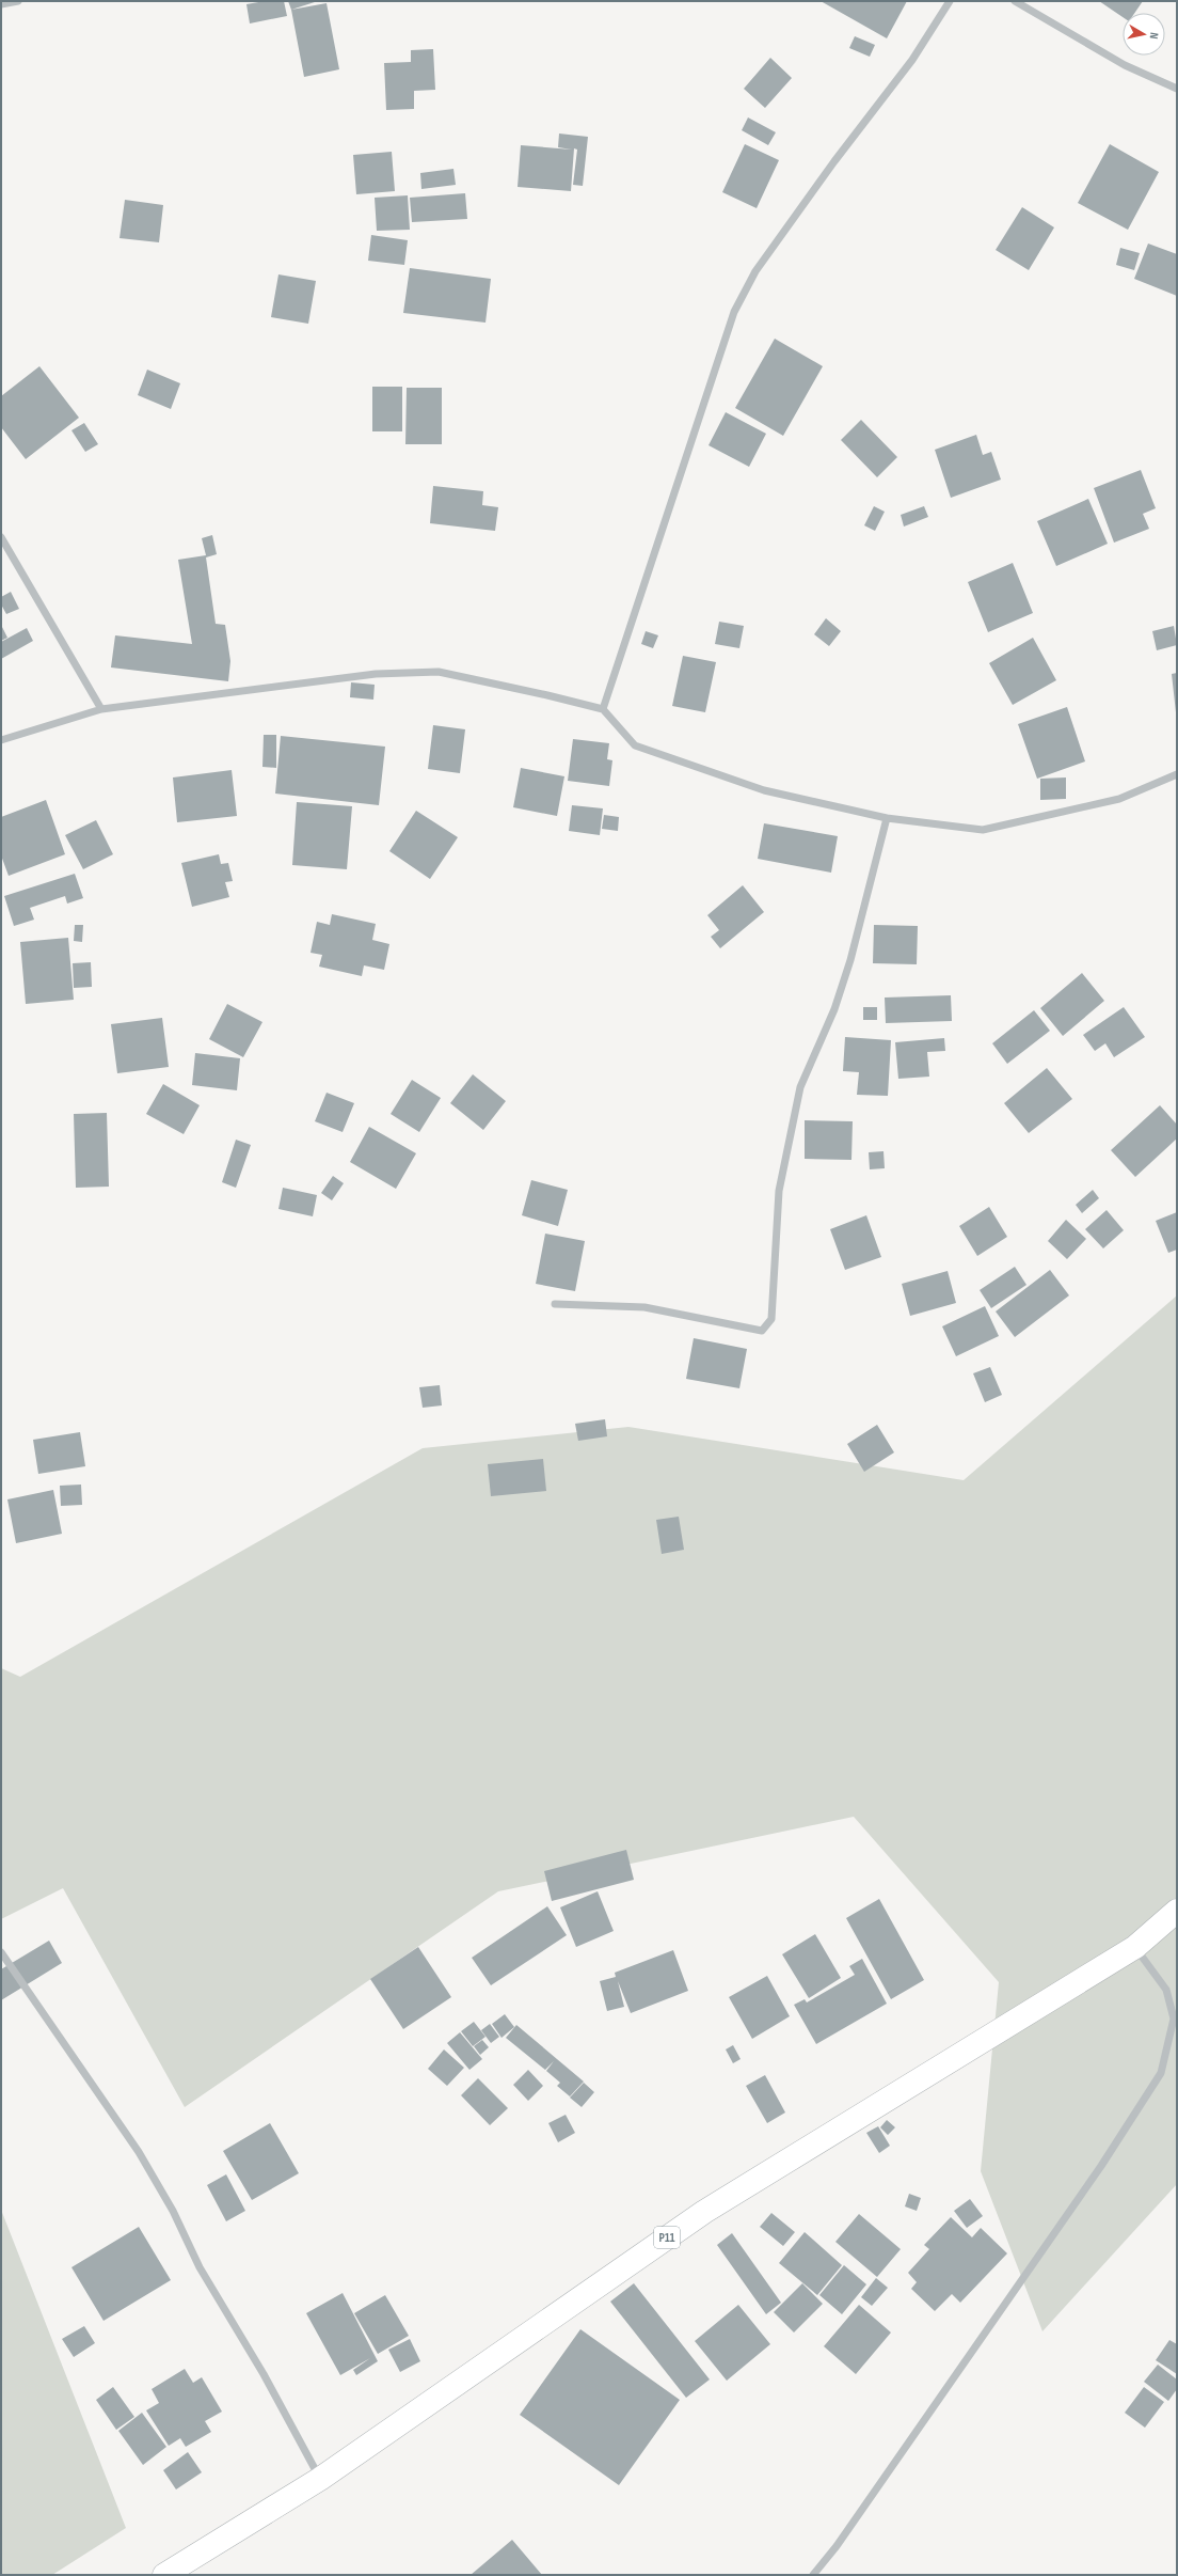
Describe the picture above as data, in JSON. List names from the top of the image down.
{
  "streets": {
    "main road": ["P11"]
  },
  "north": "right"
}
